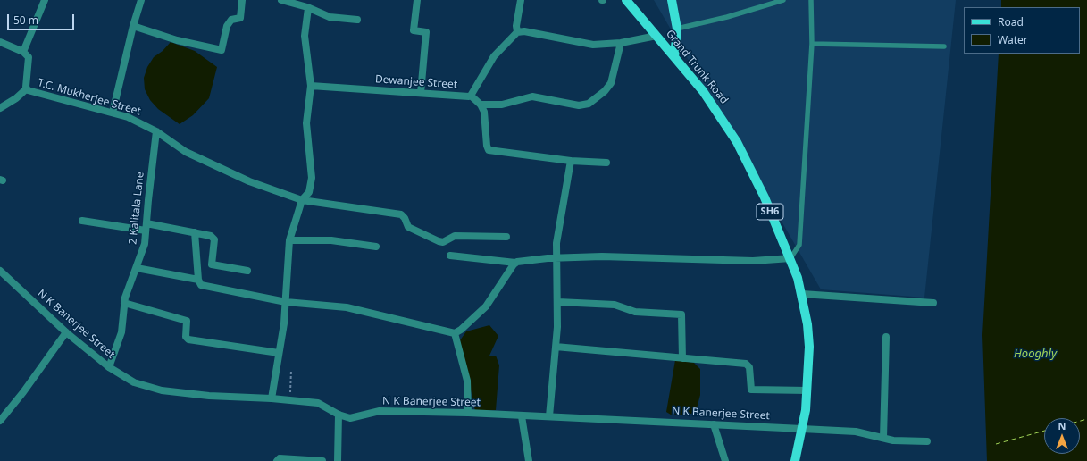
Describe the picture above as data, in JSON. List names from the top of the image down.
{
  "streets": {
    "main road": ["Grand Trunk Road", "SH6"],
    "street": [
      "Dewanjee Street",
      "T.C. Mukherjee Street",
      "2 Kalitala Lane",
      "N K Banerjee Street"
    ]
  },
  "crossings": [
    ["Grand Trunk Road", "N K Banerjee Street"],
    ["T.C. Mukherjee Street", "2 Kalitala Lane"],
    ["2 Kalitala Lane", "N K Banerjee Street"]
  ],
  "water": ["Hooghly"],
  "legend": ["Road", "Water"],
  "scale_bar": "50 m",
  "north": "top"
}
